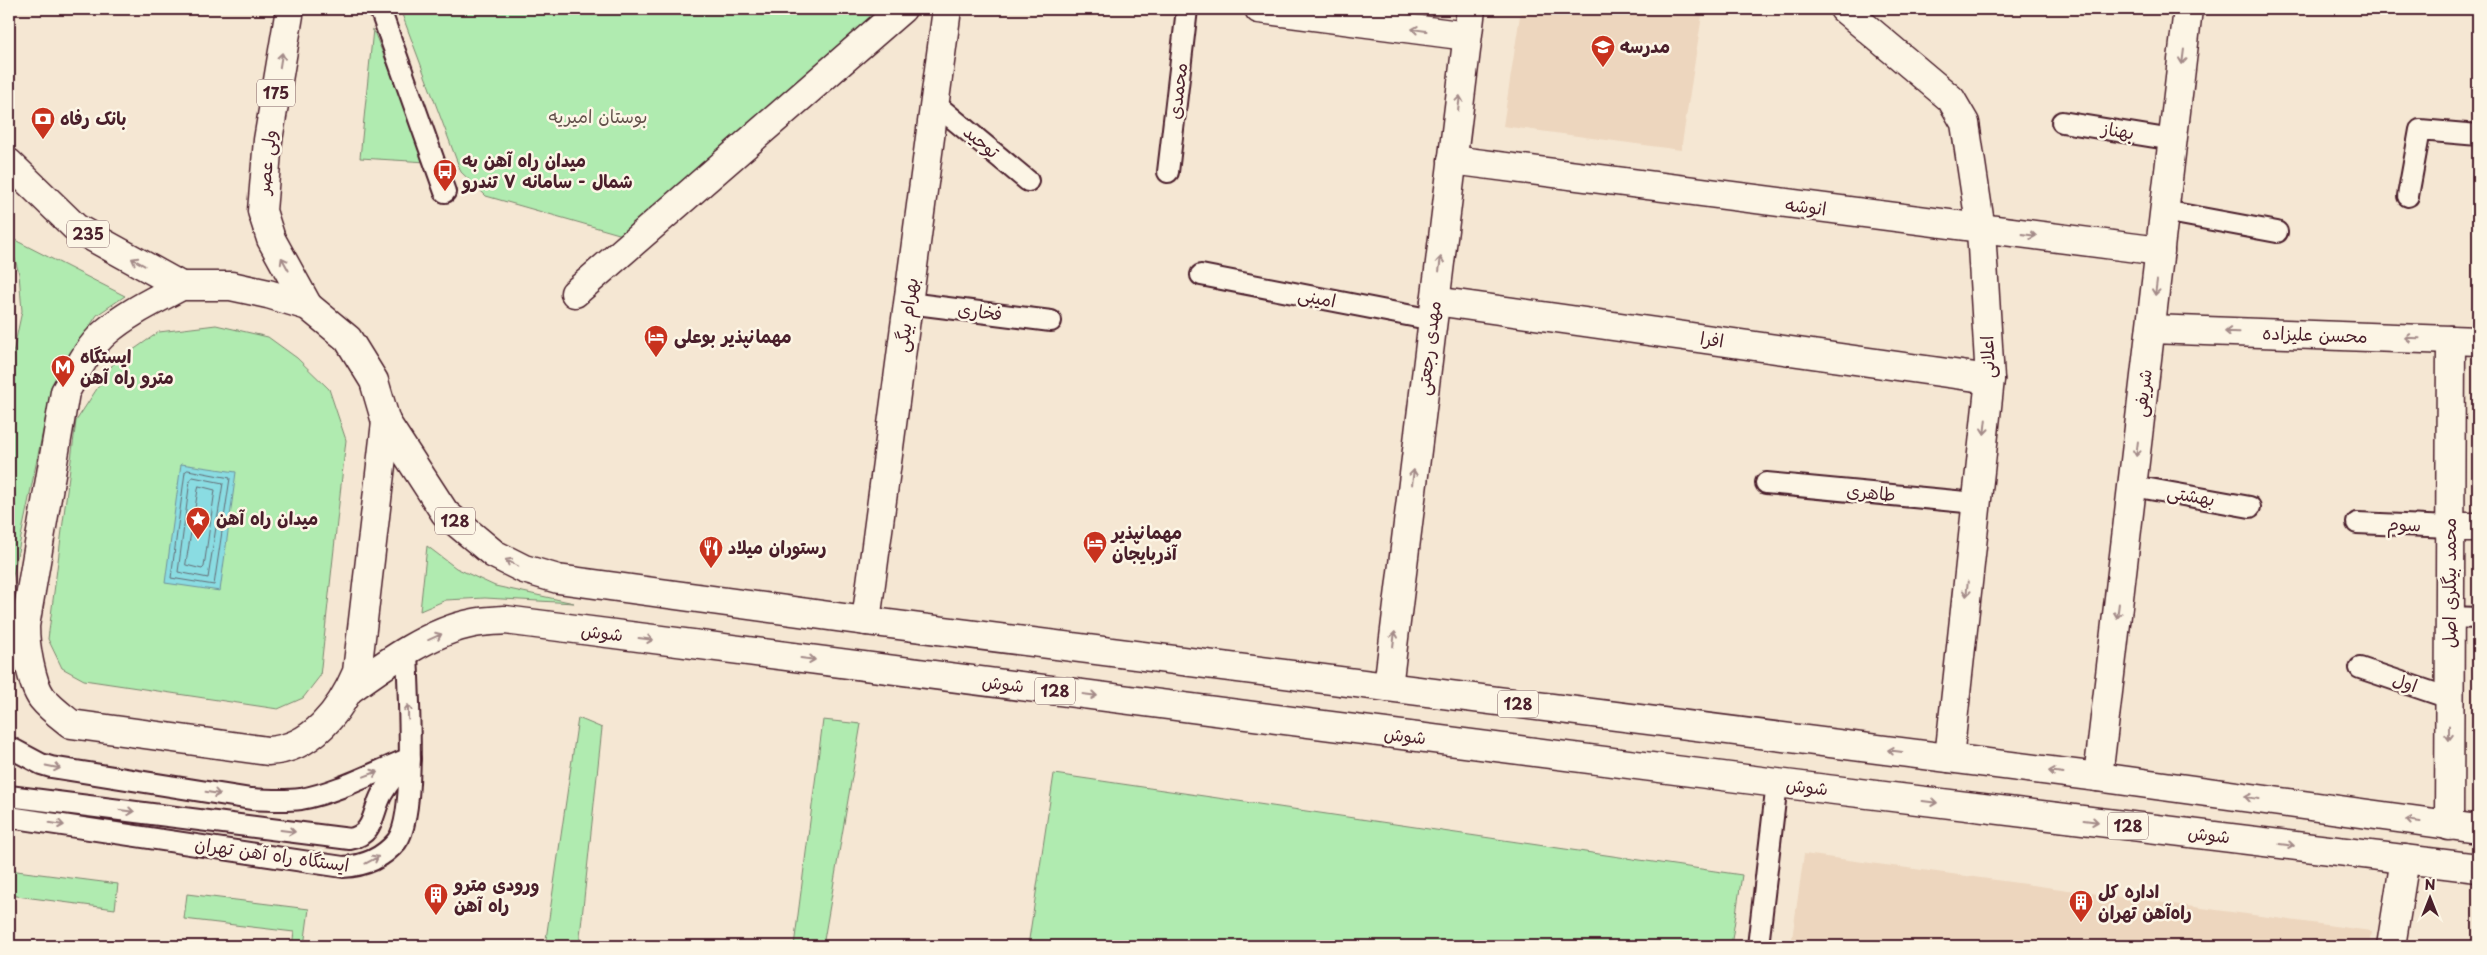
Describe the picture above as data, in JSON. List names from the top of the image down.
{
  "streets": {
    "main road": [
      "175",
      "ولی عصر",
      "انوشه",
      "235",
      "بهرام بیگی",
      "محسن علیزاده",
      "افرا",
      "مهدی رجعتی",
      "اعلانی",
      "شریفی",
      "128",
      "محمد بیگلری اصل",
      "شوش"
    ],
    "lane": [
      "محمدی",
      "بهناز",
      "توحید",
      "امینی",
      "فخاری",
      "طاهری",
      "بهشتی",
      "سوم",
      "اول",
      "ایستگاه راه آهن تهران"
    ]
  },
  "crossings": [
    ["بهناز", "شریفی"],
    ["توحید", "بهرام بیگی"],
    ["انوشه", "مهدی رجعتی"],
    ["انوشه", "اعلانی"],
    ["انوشه", "شریفی"],
    ["امینی", "افرا"],
    ["امینی", "مهدی رجعتی"],
    ["فخاری", "بهرام بیگی"],
    ["بهرام بیگی", "128"],
    ["محسن علیزاده", "شریفی"],
    ["محسن علیزاده", "محمد بیگلری اصل"],
    ["افرا", "مهدی رجعتی"],
    ["افرا", "اعلانی"],
    ["مهدی رجعتی", "128"],
    ["اعلانی", "طاهری"],
    ["اعلانی", "128"],
    ["شریفی", "بهشتی"],
    ["شریفی", "128"],
    ["128", "محمد بیگلری اصل"],
    ["سوم", "محمد بیگلری اصل"],
    ["محمد بیگلری اصل", "اول"],
    ["شوش", "ایستگاه راه آهن تهران"]
  ],
  "one_way": [
    "ولی عصر",
    "محسن علیزاده",
    "مهدی رجعتی",
    "اعلانی",
    "شریفی"
  ],
  "parks": ["بوستان امیریه"],
  "places": {
    "school or university": ["مدرسه"],
    "bank": ["بانک رفاه"],
    "bus stop": ["میدان راه آهن به شمال - سامانه ۷ تندرو"],
    "hotel": ["مهمانپذیر بوعلی", "مهمانپذیر آذربایجان"],
    "metro station": ["ایستگاه مترو راه آهن"],
    "place": ["میدان راه آهن"],
    "restaurant": ["رستوران میلاد"],
    "building": ["ورودی مترو راه آهن", "اداره کل راه‌آهن تهران"]
  },
  "north": "top"
}
